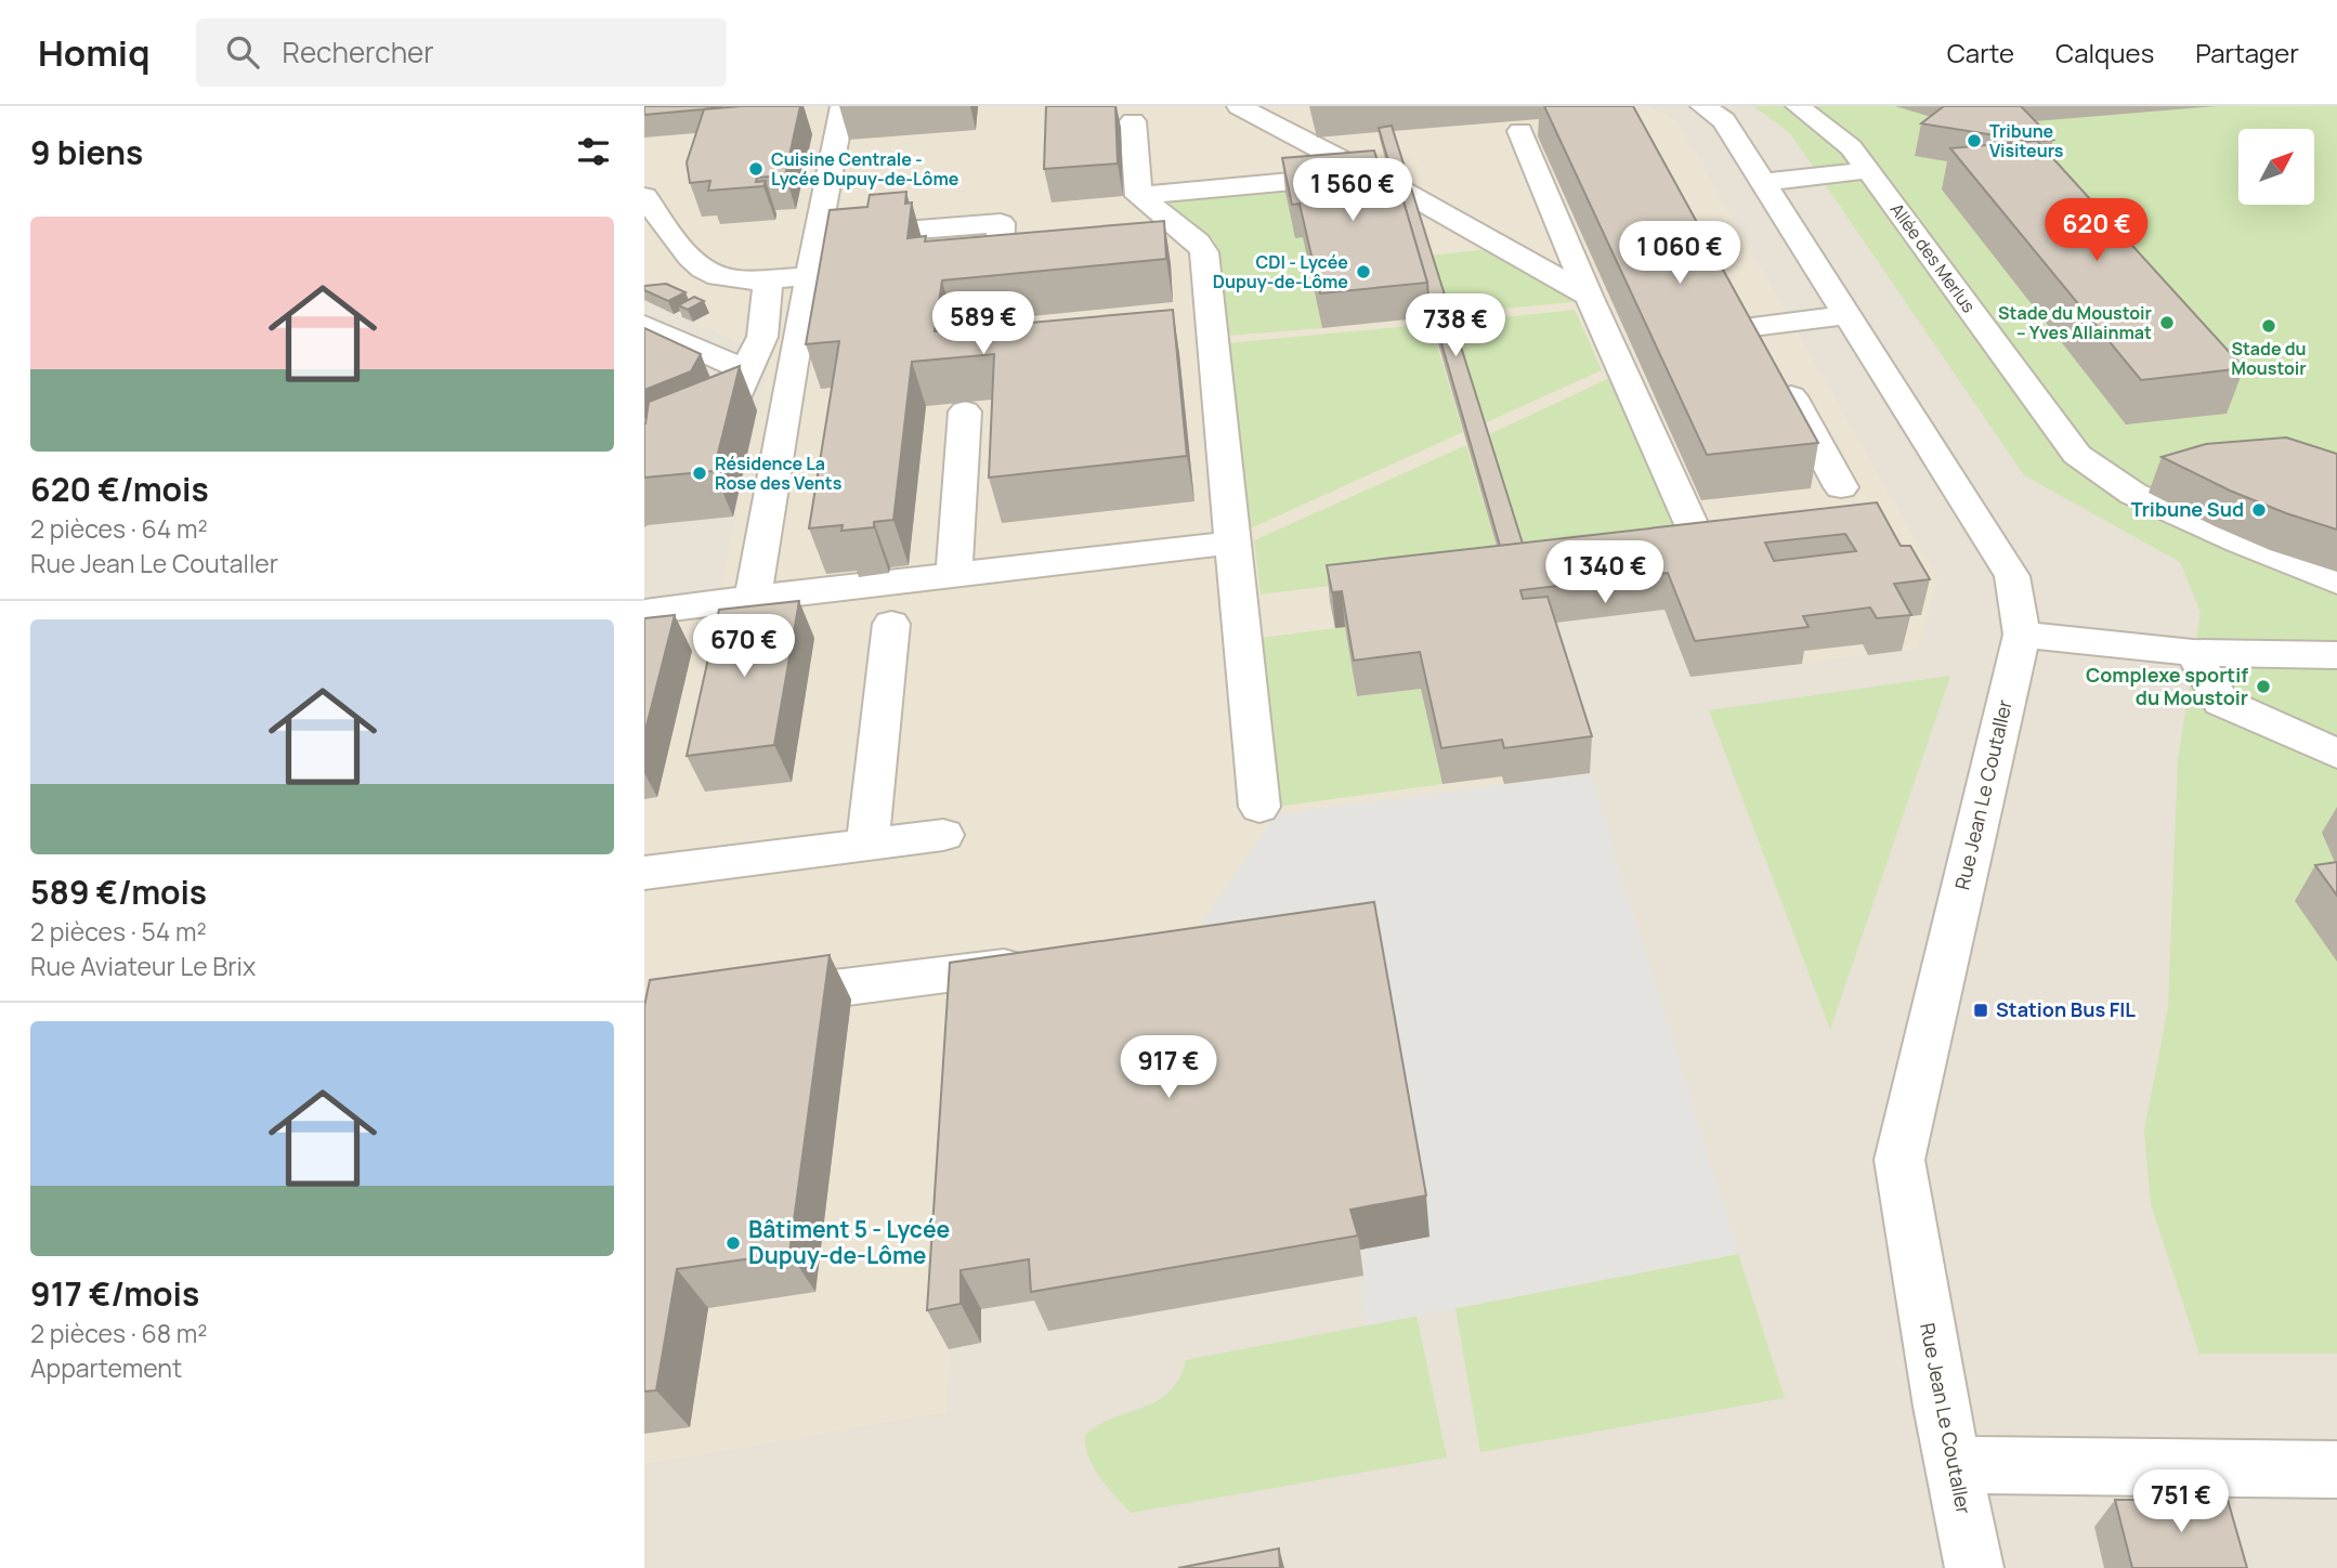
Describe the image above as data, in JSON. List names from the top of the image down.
{
  "streets": {
    "street": ["Allée des Merlus", "Rue Jean Le Coutaller"]
  },
  "places": {
    "other": [
      "Tribune Visiteurs",
      "Cuisine Centrale - Lycée Dupuy-de-Lôme",
      "CDI - Lycée Dupuy-de-Lôme",
      "Stade du Moustoir – Yves Allainmat",
      "Stade du Moustoir",
      "Résidence La Rose des Vents",
      "Tribune Sud",
      "Complexe sportif du Moustoir",
      "Bâtiment 5 - Lycée Dupuy-de-Lôme"
    ],
    "transit": ["Station Bus FIL"]
  },
  "north": "top right",
  "page": {
    "header": "Homiq",
    "search": "Rechercher",
    "nav": ["Carte", "Calques", "Partager"],
    "heading": "9 biens",
    "price": [
      "1 560 €",
      "620 €",
      "1 060 €",
      "589 €",
      "738 €",
      "1 340 €",
      "670 €",
      "917 €",
      "751 €"
    ],
    "list": [
      {
        "name": "620 €/mois",
        "note": "2 pièces · 64 m² · Rue Jean Le Coutaller"
      },
      {
        "name": "589 €/mois",
        "note": "2 pièces · 54 m² · Rue Aviateur Le Brix"
      },
      {
        "name": "917 €/mois",
        "note": "2 pièces · 68 m² · Appartement"
      }
    ]
  }
}
